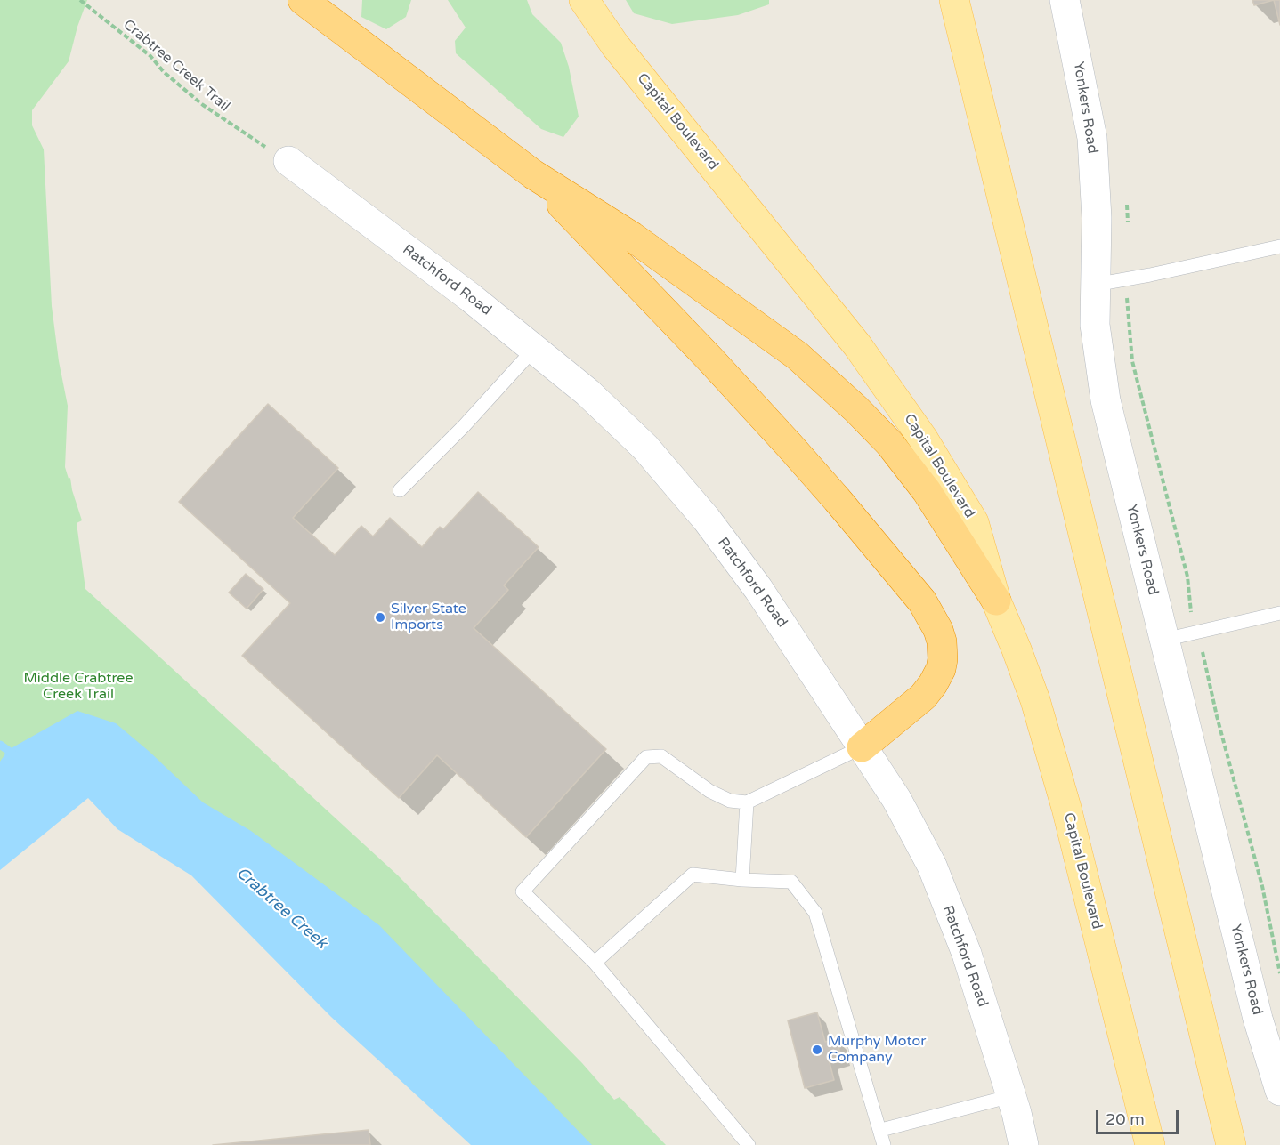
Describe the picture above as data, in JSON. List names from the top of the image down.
{
  "streets": {
    "main road": ["Capital Boulevard"],
    "street": ["Yonkers Road", "Ratchford Road"],
    "path": ["Crabtree Creek Trail"]
  },
  "crossings": [
    ["Crabtree Creek Trail", "Ratchford Road"]
  ],
  "water": ["Crabtree Creek"],
  "parks": ["Middle Crabtree Creek Trail"],
  "places": ["Silver State Imports", "Murphy Motor Company"],
  "scale_bar": "20 m"
}
